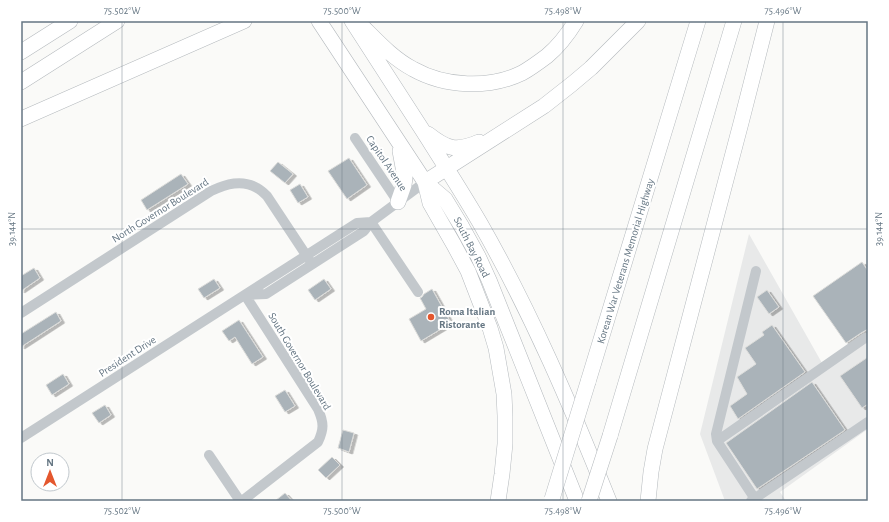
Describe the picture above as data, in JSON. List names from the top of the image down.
{
  "streets": {
    "highway": ["South Bay Road", "Korean War Veterans Memorial Highway"],
    "street": [
      "Capitol Avenue",
      "North Governor Boulevard",
      "President Drive",
      "South Governor Boulevard"
    ]
  },
  "crossings": [
    ["Capitol Avenue", "President Drive"],
    ["North Governor Boulevard", "President Drive"],
    ["South Bay Road", "President Drive"],
    ["President Drive", "South Governor Boulevard"]
  ],
  "places": ["Roma Italian Ristorante"],
  "north": "top",
  "coordinates": [
    "75.502°W",
    "75.500°W",
    "75.498°W",
    "75.496°W",
    "39.144°N"
  ]
}
